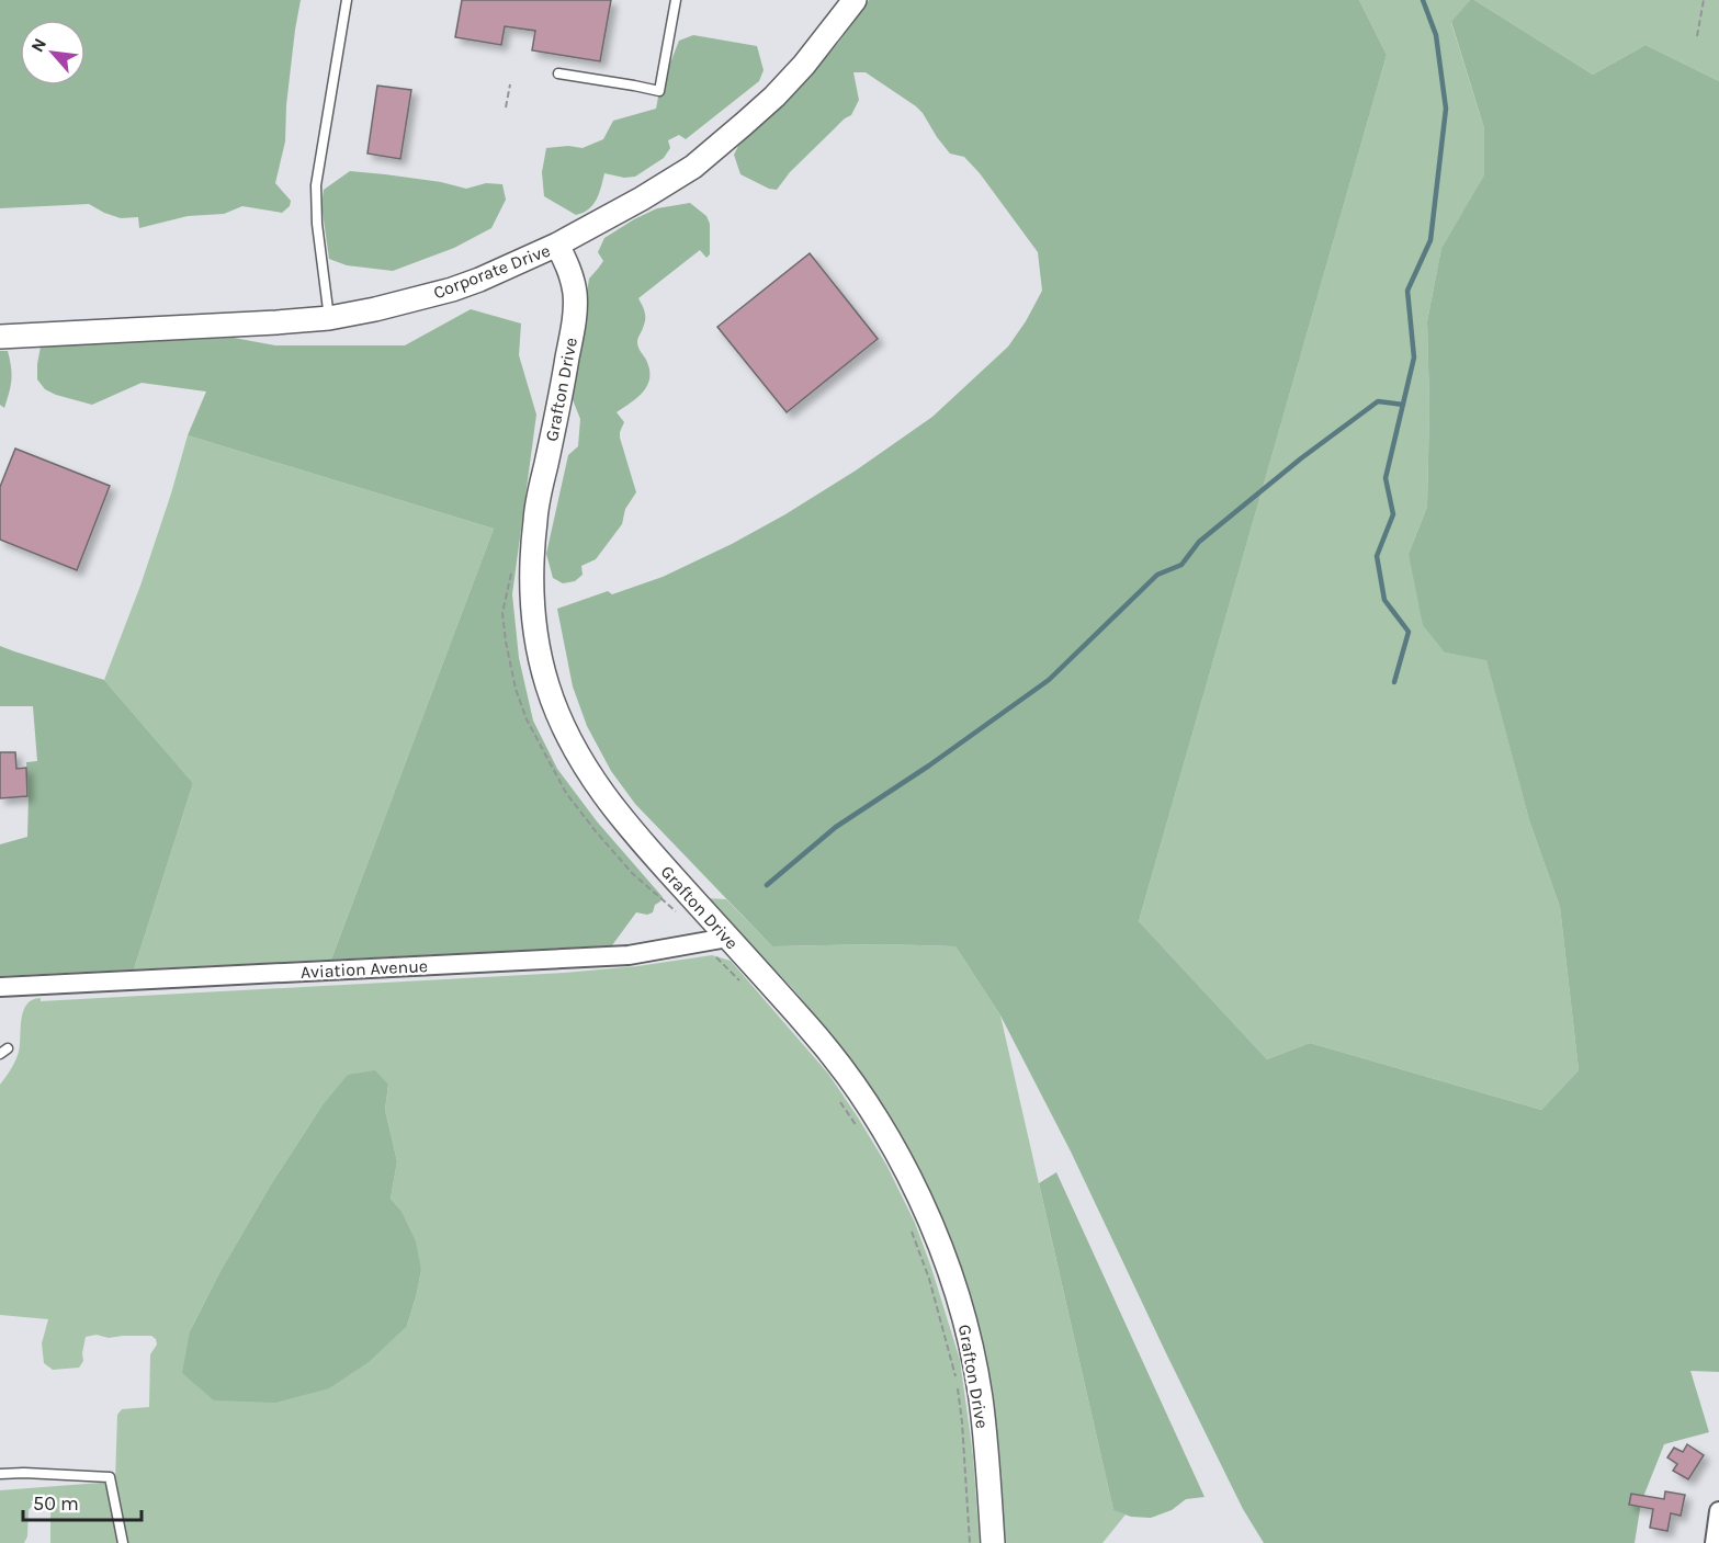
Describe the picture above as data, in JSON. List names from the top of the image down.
{
  "streets": {
    "street": ["Corporate Drive", "Grafton Drive", "Aviation Avenue"]
  },
  "crossings": [
    ["Corporate Drive", "Grafton Drive"],
    ["Grafton Drive", "Aviation Avenue"]
  ],
  "scale_bar": "50 m",
  "north": "top left"
}
